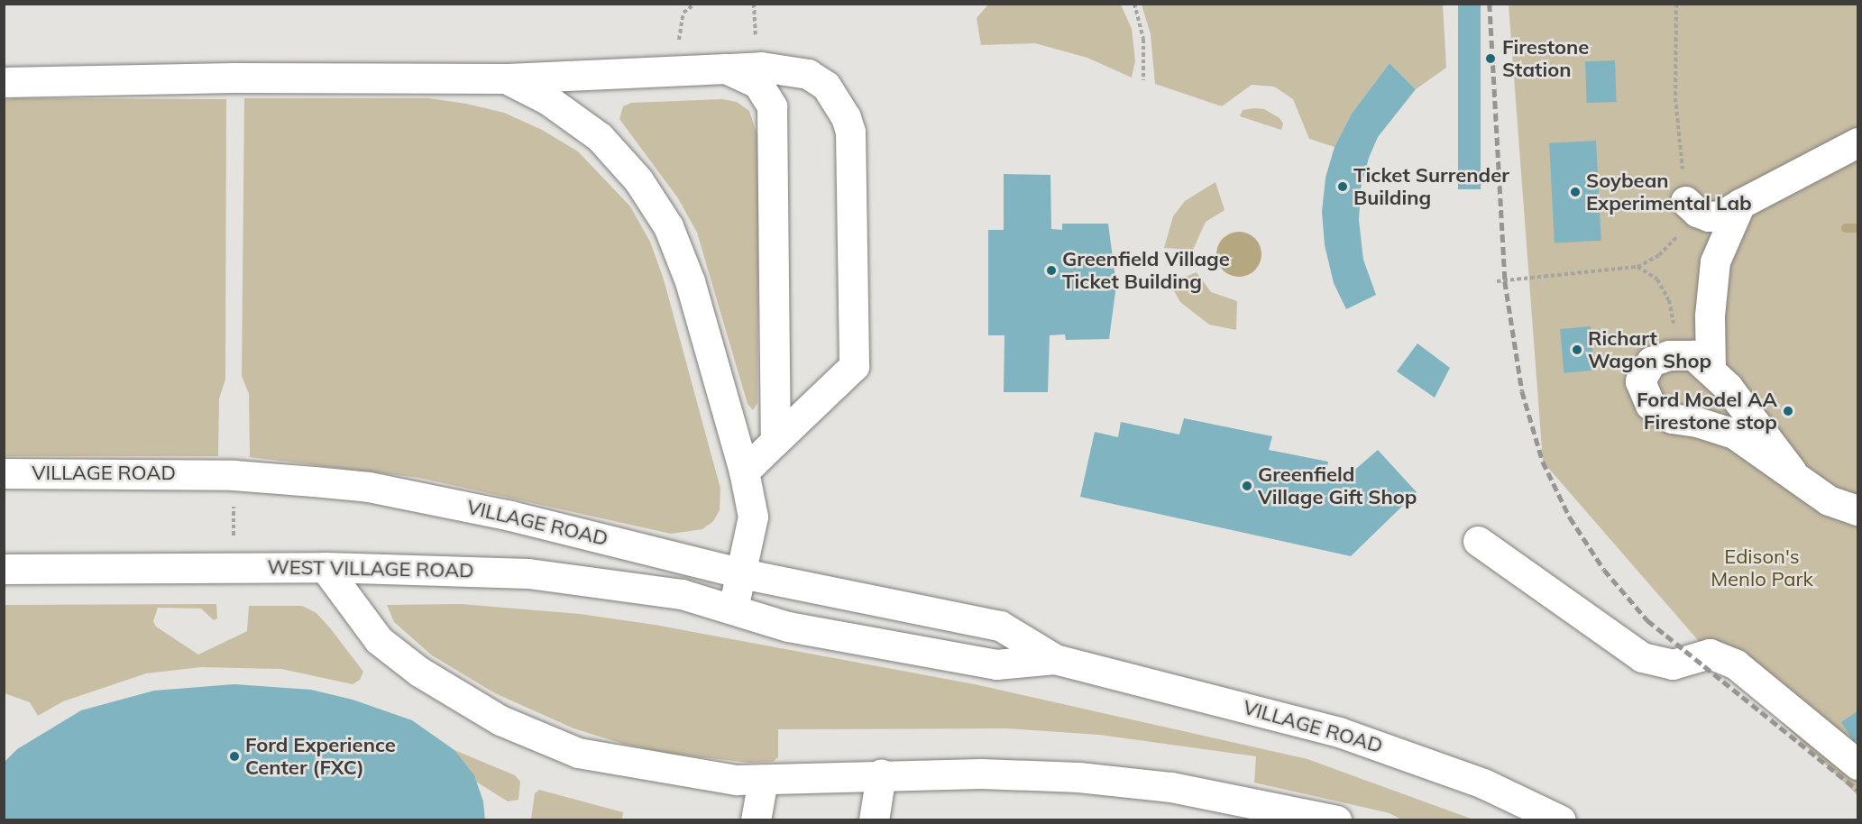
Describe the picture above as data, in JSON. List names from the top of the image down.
{
  "streets": {
    "street": ["VILLAGE ROAD", "WEST VILLAGE ROAD"]
  },
  "crossings": [
    ["VILLAGE ROAD", "WEST VILLAGE ROAD"]
  ],
  "parks": ["Edison's Menlo Park"],
  "places": [
    "Firestone Station",
    "Ticket Surrender Building",
    "Soybean Experimental Lab",
    "Greenfield Village Ticket Building",
    "Richart Wagon Shop",
    "Ford Model AA Firestone stop",
    "Greenfield Village Gift Shop",
    "Ford Experience Center (FXC)"
  ]
}
